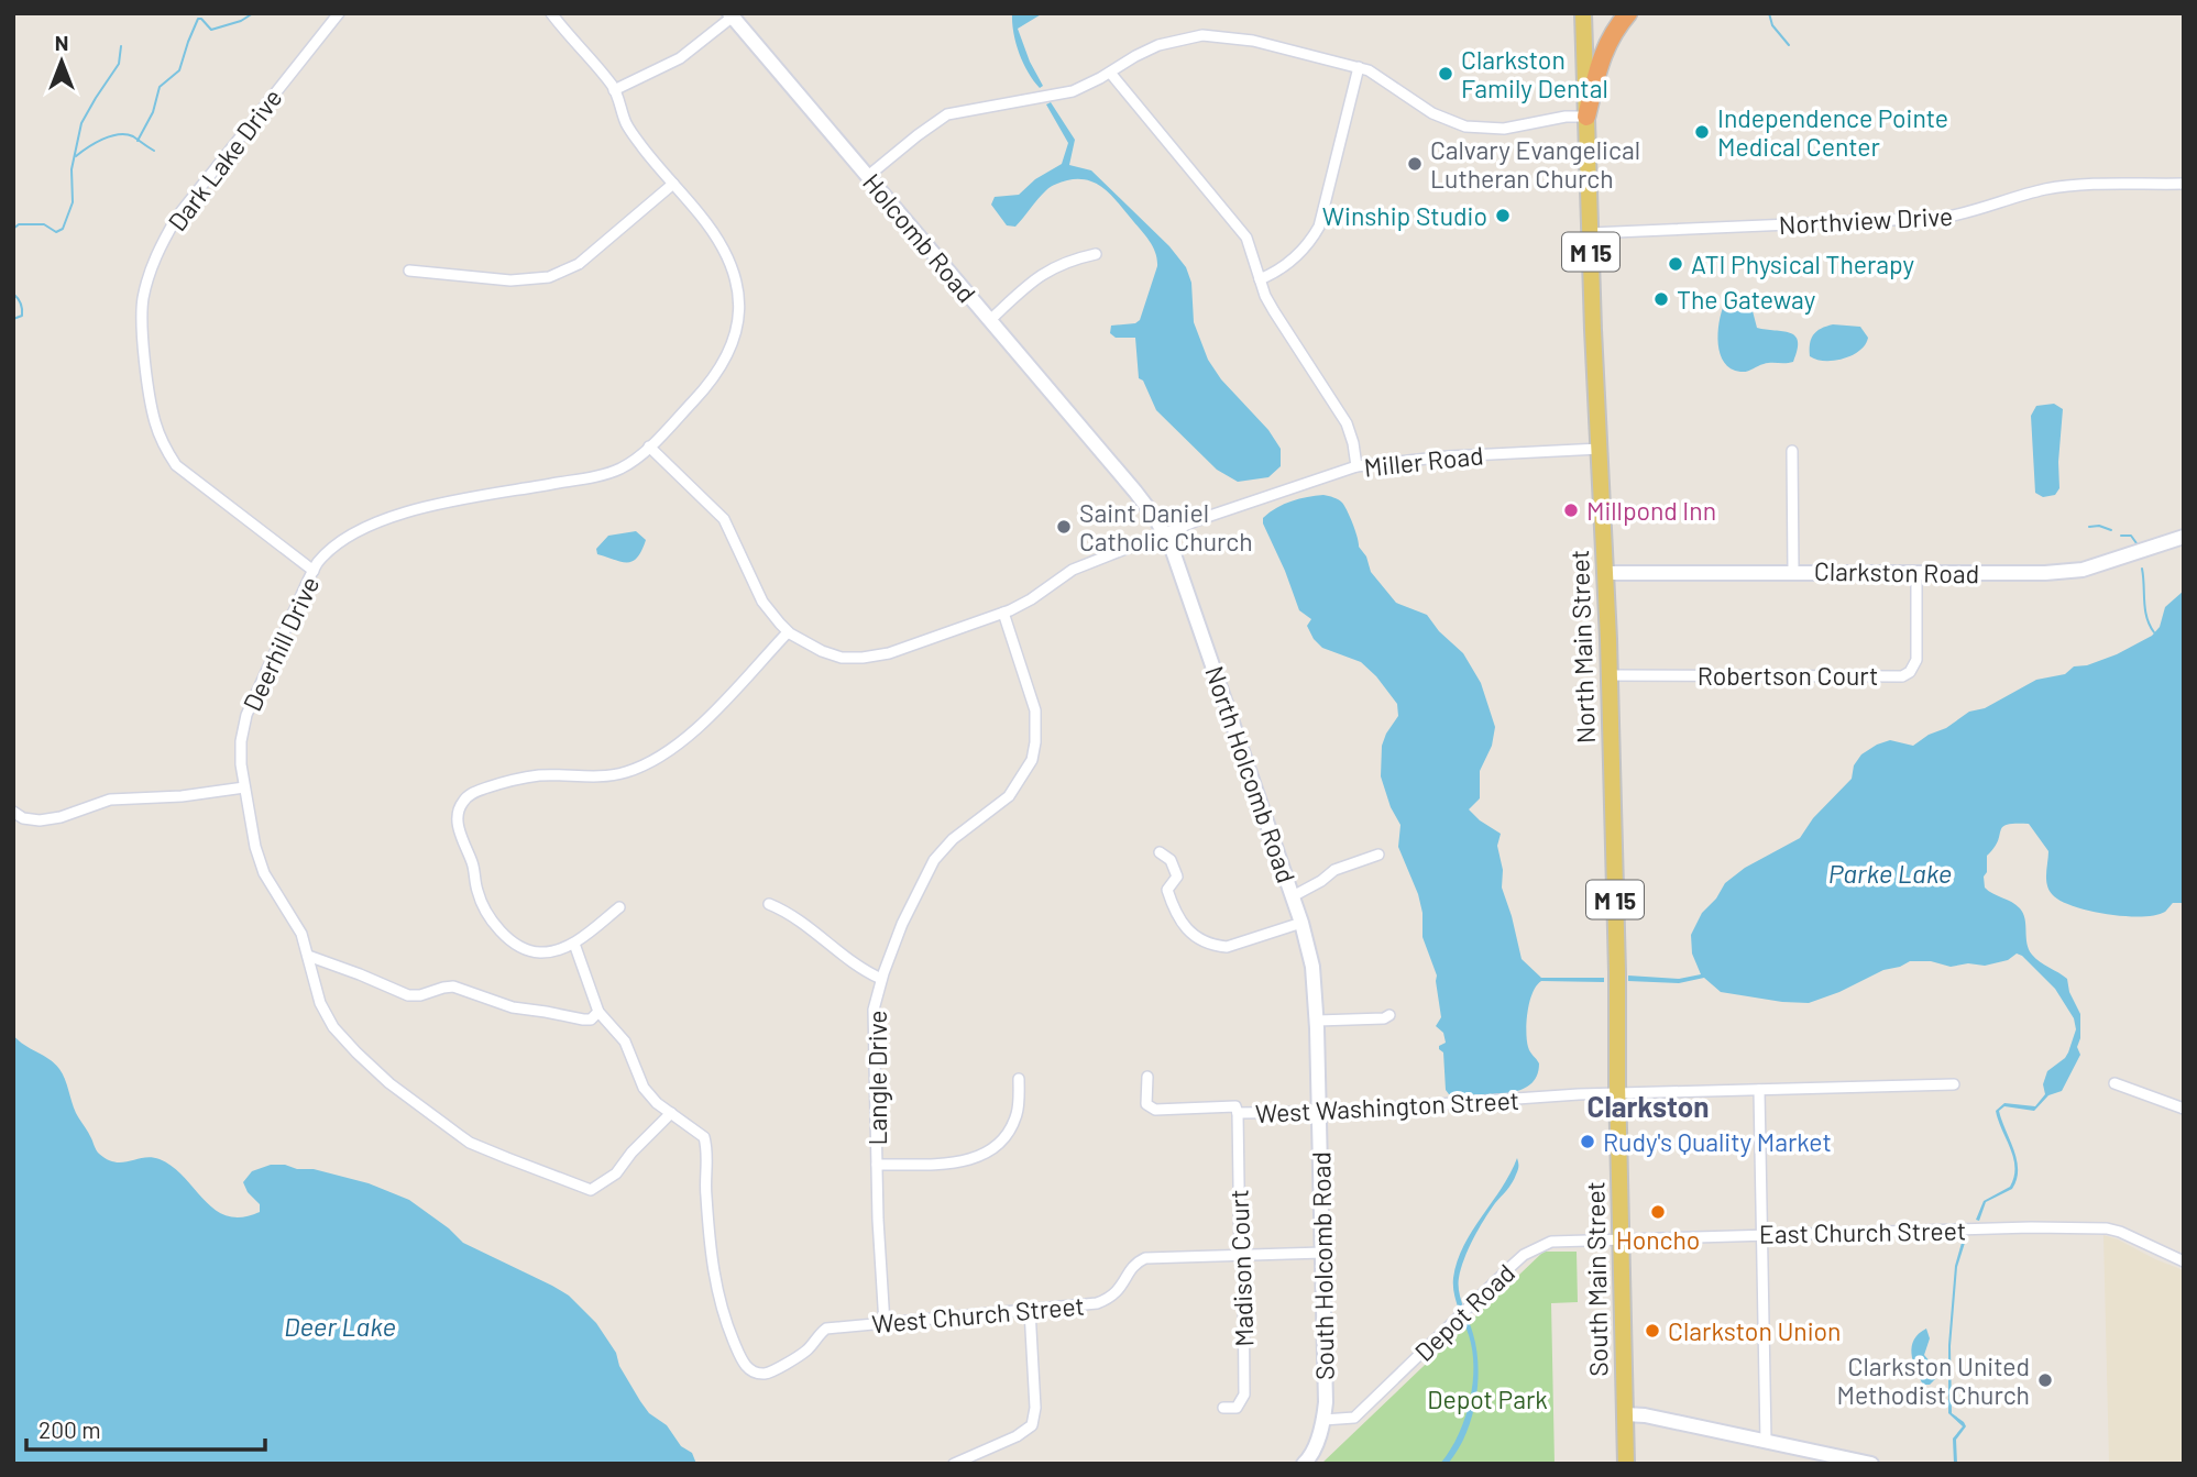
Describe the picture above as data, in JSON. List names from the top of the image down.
{
  "streets": {
    "main road": ["M 15", "North Main Street", "South Main Street"],
    "street": [
      "Dark Lake Drive",
      "Northview Drive",
      "Holcomb Road",
      "Miller Road",
      "Clarkston Road",
      "Deerhill Drive",
      "Robertson Court",
      "North Holcomb Road",
      "Langle Drive",
      "West Washington Street",
      "East Church Street",
      "South Holcomb Road",
      "Madison Court",
      "Depot Road",
      "West Church Street"
    ]
  },
  "crossings": [
    ["Dark Lake Drive", "Deerhill Drive"],
    ["Northview Drive", "North Main Street"],
    ["Holcomb Road", "North Holcomb Road"],
    ["Miller Road", "North Main Street"],
    ["Miller Road", "North Holcomb Road"],
    ["Miller Road", "Langle Drive"],
    ["Clarkston Road", "North Main Street"],
    ["Clarkston Road", "Robertson Court"],
    ["Deerhill Drive", "West Church Street"],
    ["North Main Street", "Robertson Court"],
    ["North Main Street", "West Washington Street"],
    ["North Main Street", "South Main Street"],
    ["North Holcomb Road", "West Washington Street"],
    ["North Holcomb Road", "South Holcomb Road"],
    ["Langle Drive", "West Church Street"],
    ["West Washington Street", "South Holcomb Road"],
    ["West Washington Street", "Madison Court"],
    ["West Washington Street", "South Main Street"],
    ["East Church Street", "South Main Street"],
    ["East Church Street", "Depot Road"],
    ["South Holcomb Road", "Depot Road"],
    ["South Holcomb Road", "West Church Street"],
    ["Madison Court", "West Church Street"],
    ["South Main Street", "Depot Road"]
  ],
  "districts": ["Clarkston"],
  "water": ["Parke Lake", "Deer Lake"],
  "parks": ["Depot Park"],
  "places": [
    "Clarkston Family Dental",
    "Independence Pointe Medical Center",
    "Calvary Evangelical Lutheran Church",
    "Winship Studio",
    "ATI Physical Therapy",
    "The Gateway",
    "Millpond Inn",
    "Saint Daniel Catholic Church",
    "Rudy's Quality Market",
    "Honcho",
    "Clarkston Union",
    "Clarkston United Methodist Church"
  ],
  "scale_bar": "200 m",
  "north": "top"
}
